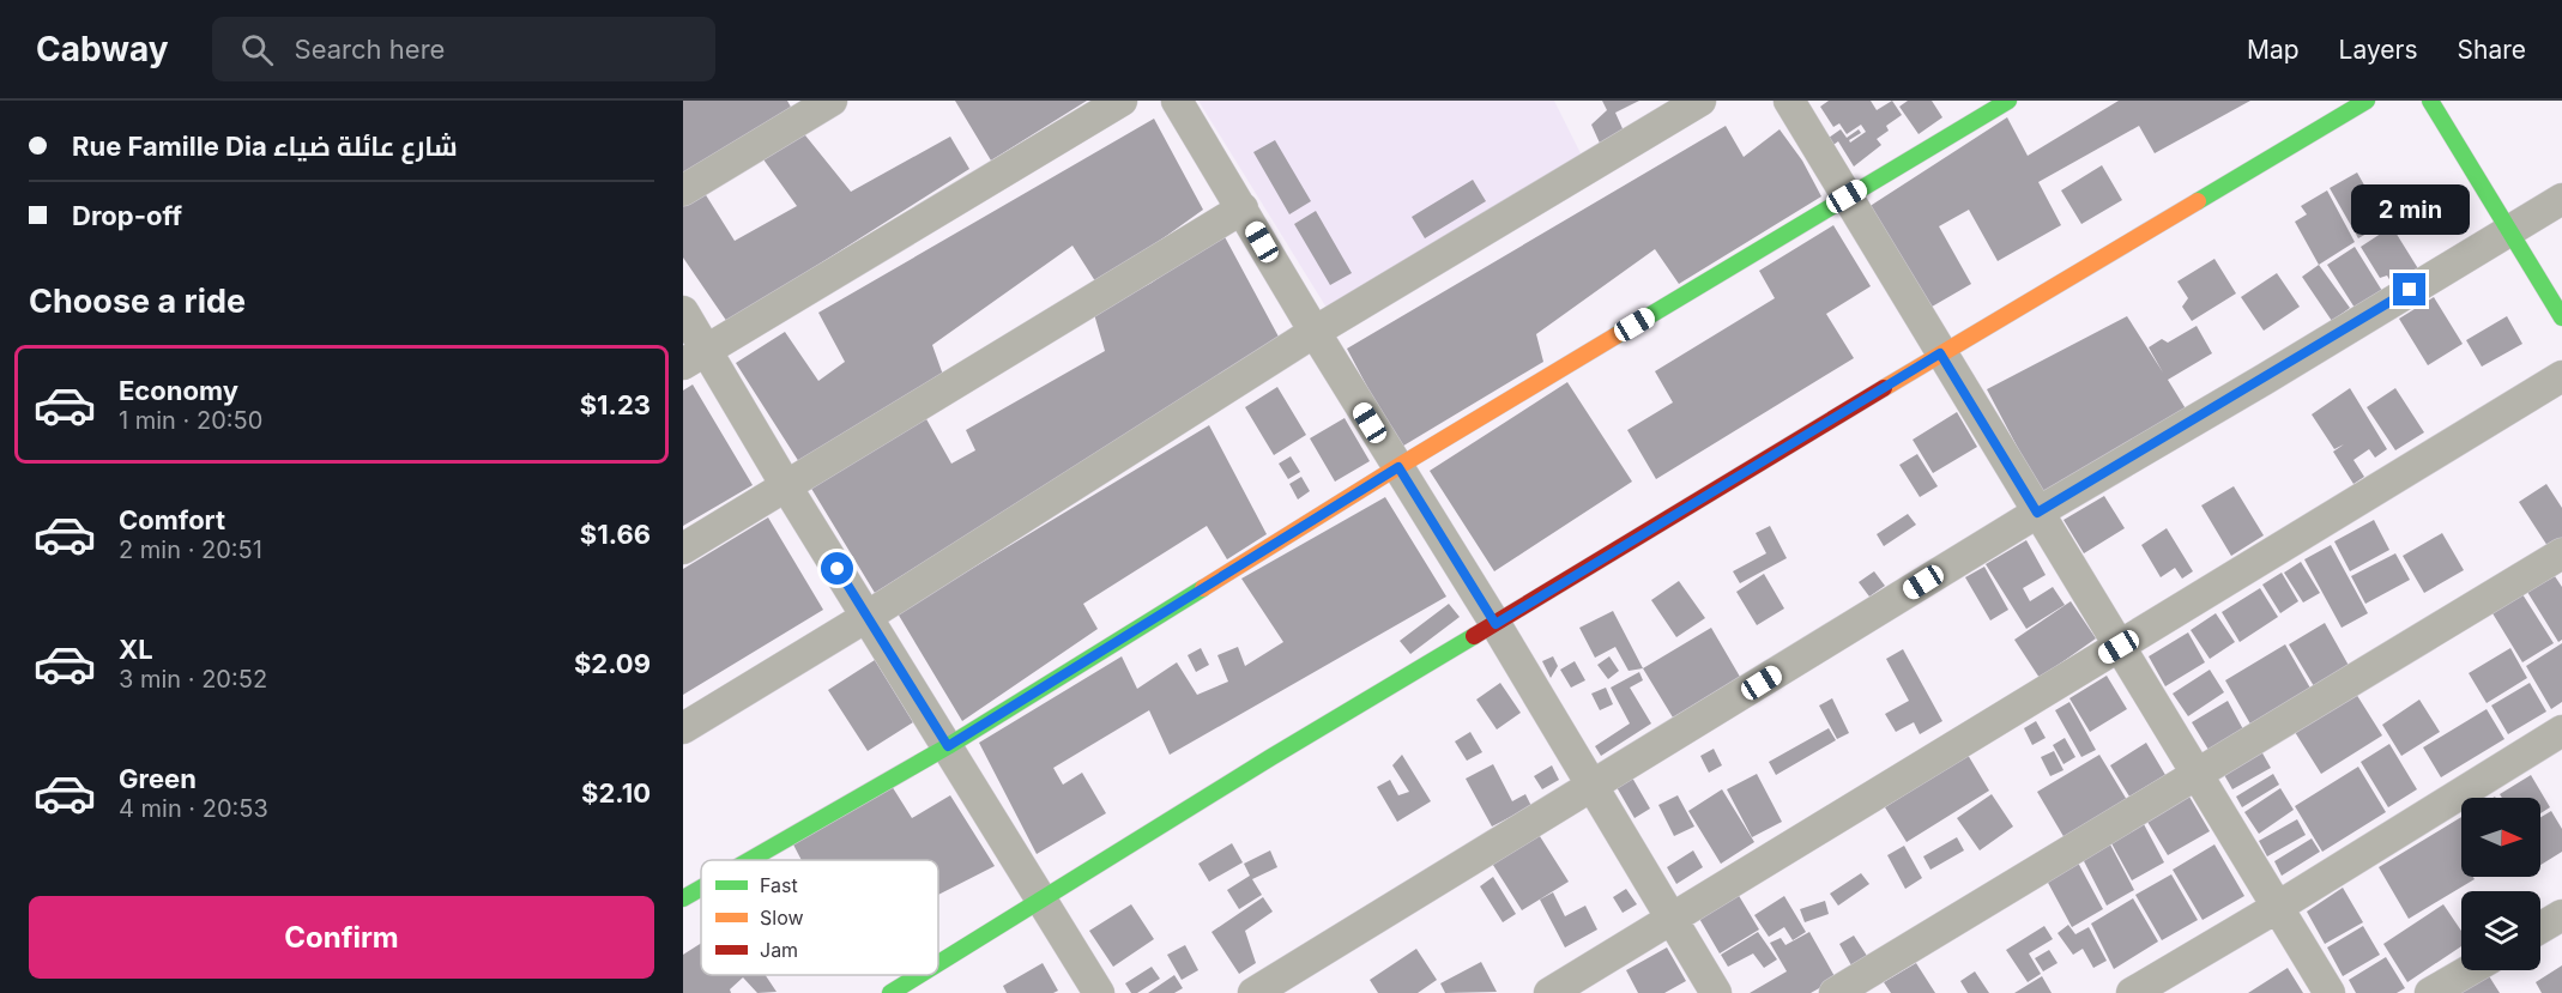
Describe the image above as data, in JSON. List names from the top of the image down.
{
  "legend": ["Fast", "Slow", "Jam"],
  "north": "right",
  "page": {
    "header": "Cabway",
    "search": "Search here",
    "nav": ["Map", "Layers", "Share"],
    "banner": ["Rue Famille Dia شارع عائلة ضياء", "Drop-off"],
    "bubble": "2 min",
    "heading": "Choose a ride",
    "list": [
      {
        "name": "Economy",
        "note": "1 min · 20:50",
        "value": "$1.23"
      },
      {
        "name": "Comfort",
        "note": "2 min · 20:51",
        "value": "$1.66"
      },
      {
        "name": "XL",
        "note": "3 min · 20:52",
        "value": "$2.09"
      },
      {
        "name": "Green",
        "note": "4 min · 20:53",
        "value": "$2.10"
      }
    ],
    "buttons": "Confirm"
  }
}
